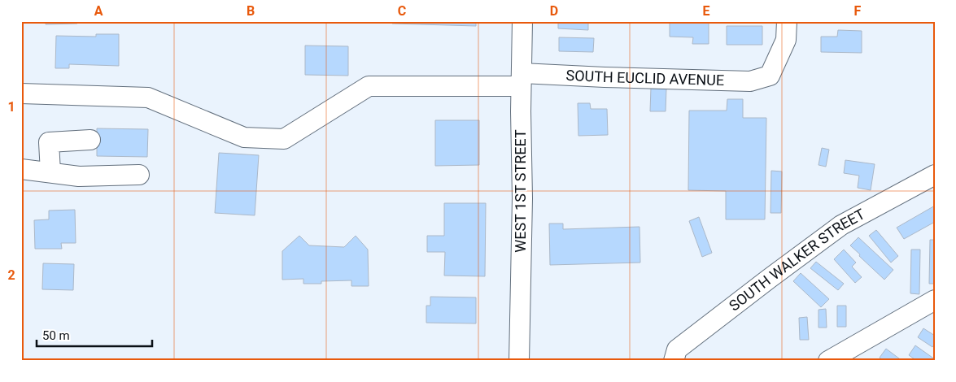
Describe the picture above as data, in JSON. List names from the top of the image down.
{
  "streets": {
    "street": ["SOUTH EUCLID AVENUE", "WEST 1ST STREET", "SOUTH WALKER STREET"]
  },
  "crossings": [
    ["SOUTH EUCLID AVENUE", "WEST 1ST STREET"]
  ],
  "scale_bar": "50 m",
  "grid": {
    "columns": [
      "A",
      "B",
      "C",
      "D",
      "E",
      "F"
    ],
    "rows": ["1", "2"]
  }
}
